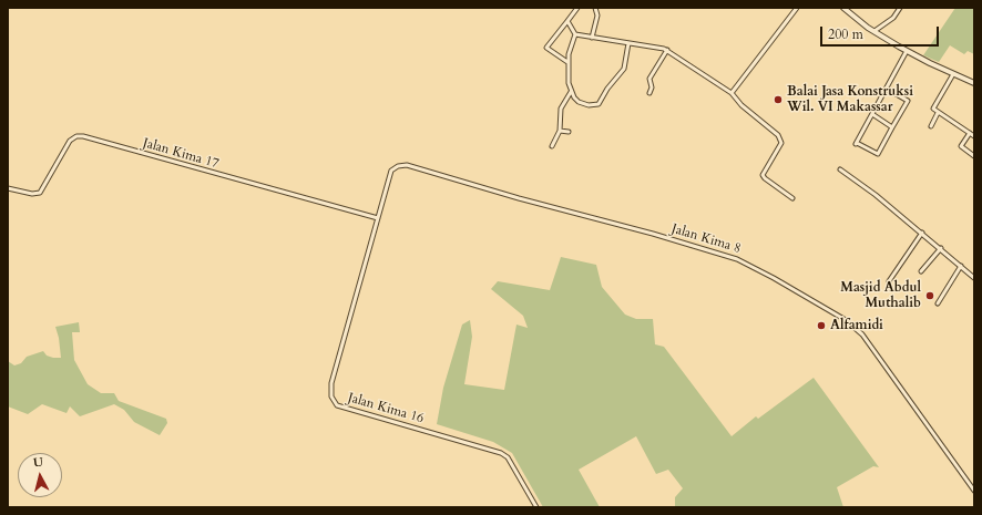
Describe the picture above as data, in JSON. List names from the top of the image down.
{
  "streets": {
    "street": ["Jalan Kima 17", "Jalan Kima 8", "Jalan Kima 16"]
  },
  "crossings": [
    ["Jalan Kima 17", "Jalan Kima 8"],
    ["Jalan Kima 17", "Jalan Kima 16"],
    ["Jalan Kima 8", "Jalan Kima 16"]
  ],
  "places": ["Balai Jasa Konstruksi Wil. VI Makassar", "Masjid Abdul Muthalib", "Alfamidi"],
  "scale_bar": "200 m",
  "north": "top"
}
